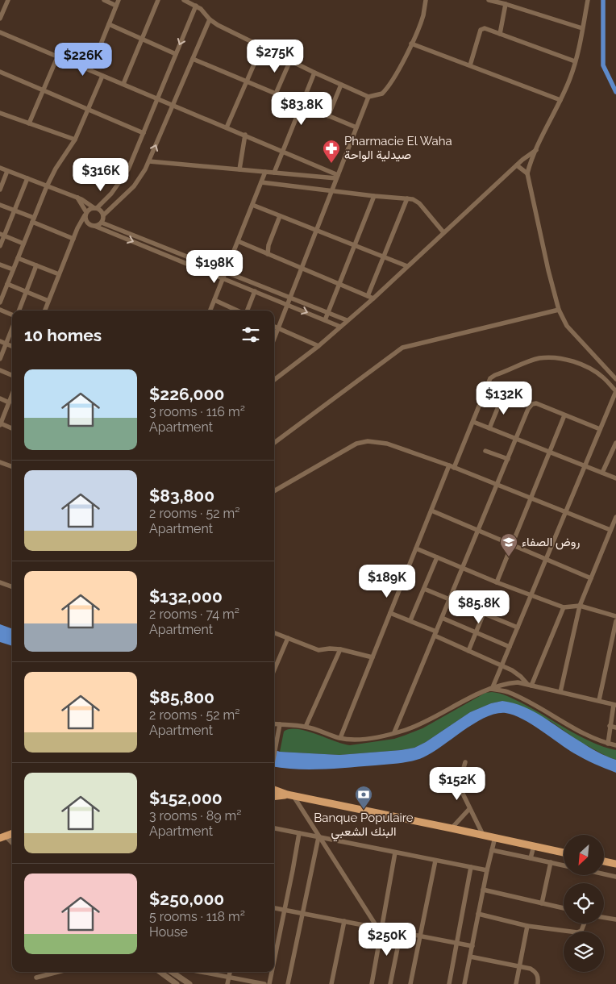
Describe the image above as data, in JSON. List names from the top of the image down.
{
  "places": {
    "pharmacy": ["Pharmacie El Waha صيدلية الواحة"],
    "school or university": ["روض الصفاء"],
    "bank": ["Banque Populaire البنك الشعبي"]
  },
  "north": "bottom left",
  "page": {
    "price": [
      "$275K",
      "$226K",
      "$83.8K",
      "$316K",
      "$198K",
      "$132K",
      "$189K",
      "$85.8K",
      "$152K",
      "$250K"
    ],
    "heading": "10 homes",
    "list": [
      {
        "name": "$226,000",
        "note": "3 rooms · 116 m² · Apartment"
      },
      {
        "name": "$83,800",
        "note": "2 rooms · 52 m² · Apartment"
      },
      {
        "name": "$132,000",
        "note": "2 rooms · 74 m² · Apartment"
      },
      {
        "name": "$85,800",
        "note": "2 rooms · 52 m² · Apartment"
      },
      {
        "name": "$152,000",
        "note": "3 rooms · 89 m² · Apartment"
      },
      {
        "name": "$250,000",
        "note": "5 rooms · 118 m² · House"
      }
    ]
  }
}
